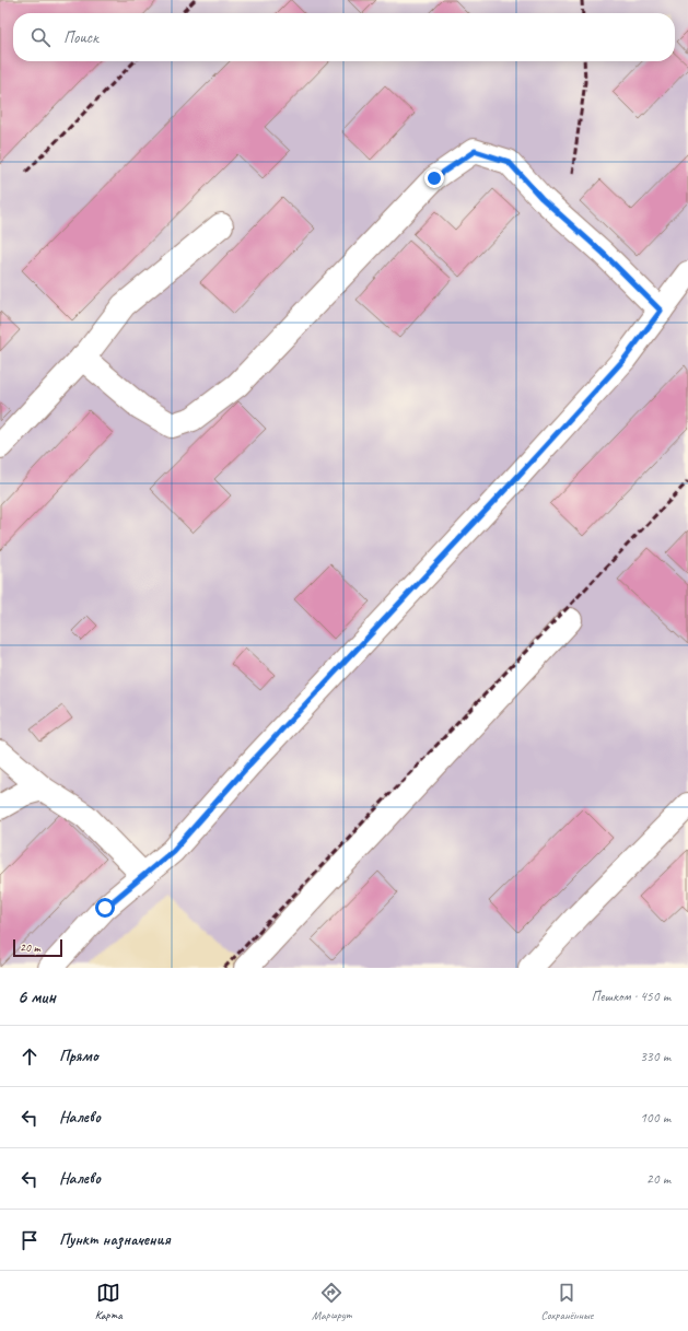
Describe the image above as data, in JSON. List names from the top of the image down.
{
  "scale_bar": "20 m",
  "page": {
    "search": "Поиск",
    "scale": "20 m",
    "heading": ["6 мин", "Пешком · 450 m"],
    "list": [
      ["Прямо", "330 m"],
      ["Налево", "100 m"],
      ["Налево", "20 m"],
      "Пункт назначения"
    ],
    "nav": ["Карта", "Маршрут", "Сохранённые"]
  }
}
